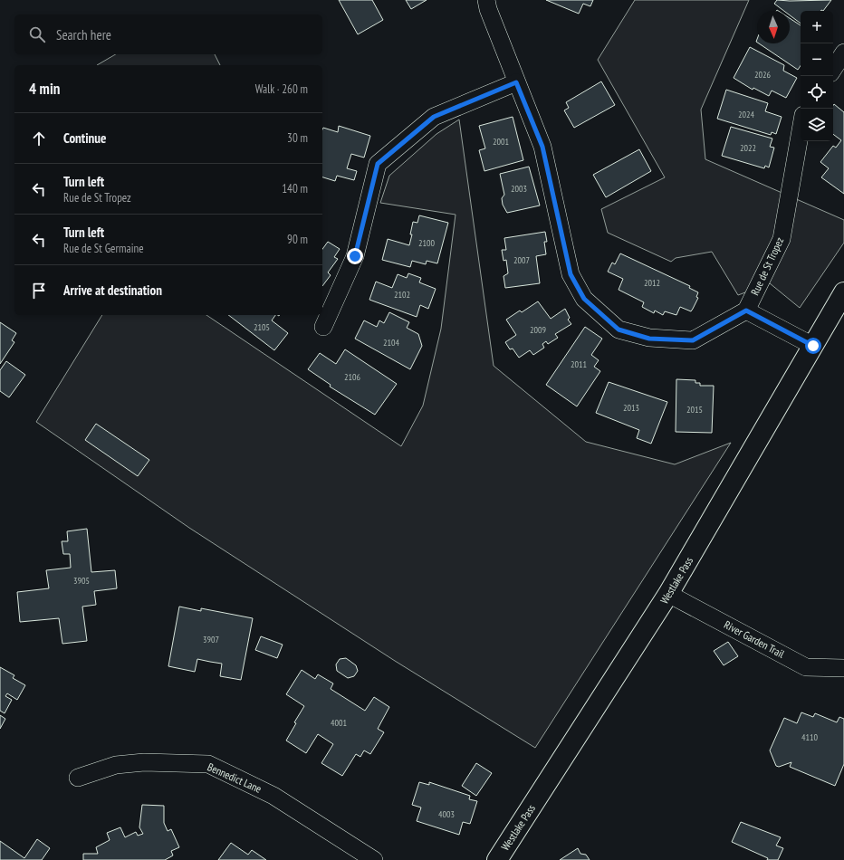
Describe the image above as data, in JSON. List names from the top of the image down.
{
  "streets": {
    "street": [
      "Rue de St Tropez",
      "Westlake Pass",
      "River Garden Trail",
      "Bennedict Lane"
    ]
  },
  "crossings": [
    ["Westlake Pass", "River Garden Trail"]
  ],
  "house_numbers": [
    "2026",
    "2024",
    "2001",
    "2022",
    "2003",
    "2100",
    "2007",
    "2012",
    "2102",
    "2105",
    "2009",
    "2104",
    "2011",
    "2106",
    "2013",
    "2015",
    "3905",
    "3907",
    "4001",
    "4110",
    "4003"
  ],
  "north": "bottom",
  "page": {
    "map_buttons": ["+", "−"],
    "search": "Search here",
    "heading": ["4 min", "Walk · 260 m"],
    "list": [
      ["Continue", "30 m"],
      ["Turn left", "Rue de St Tropez", "140 m"],
      ["Turn left", "Rue de St Germaine", "90 m"],
      "Arrive at destination"
    ]
  }
}
